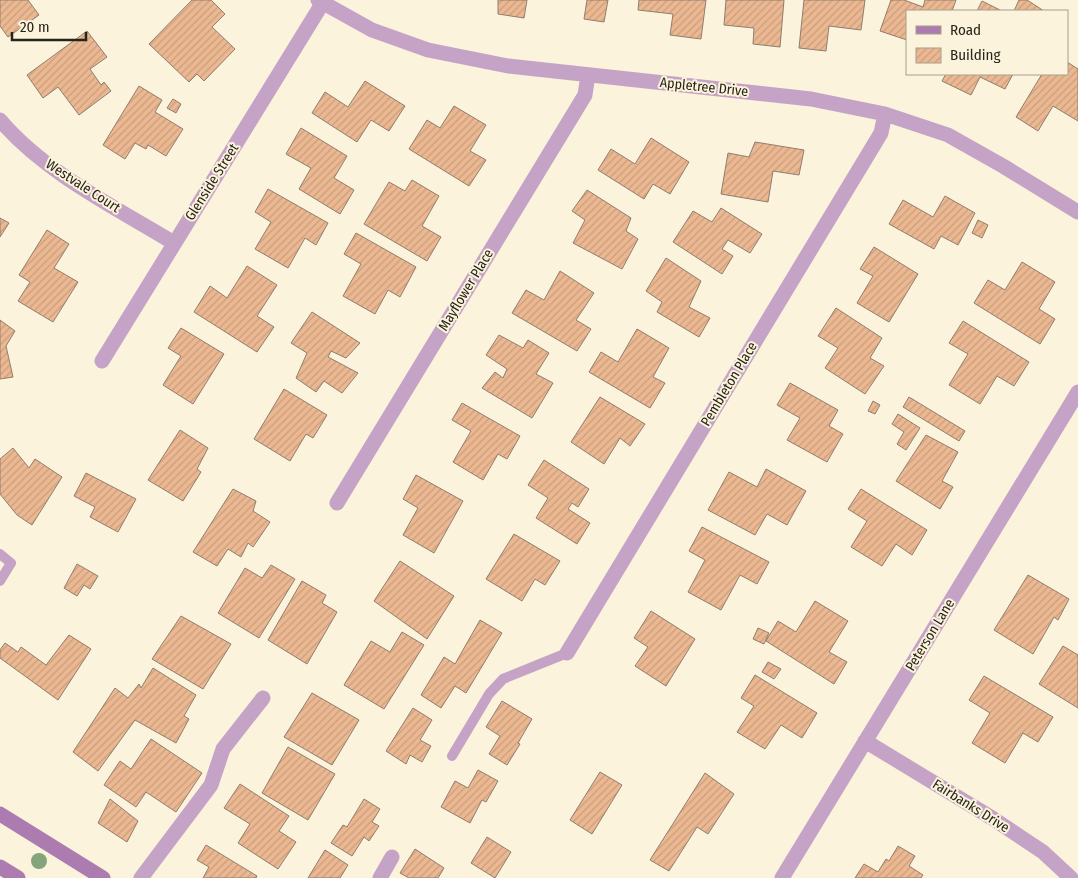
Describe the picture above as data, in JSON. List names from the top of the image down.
{
  "streets": {
    "street": [
      "Appletree Drive",
      "Glenside Street",
      "Westvale Court",
      "Mayflower Place",
      "Pembleton Place",
      "Peterson Lane",
      "Fairbanks Drive"
    ]
  },
  "crossings": [
    ["Appletree Drive", "Glenside Street"],
    ["Appletree Drive", "Mayflower Place"],
    ["Appletree Drive", "Pembleton Place"],
    ["Glenside Street", "Westvale Court"],
    ["Peterson Lane", "Fairbanks Drive"]
  ],
  "legend": ["Road", "Building"],
  "scale_bar": "20 m"
}
